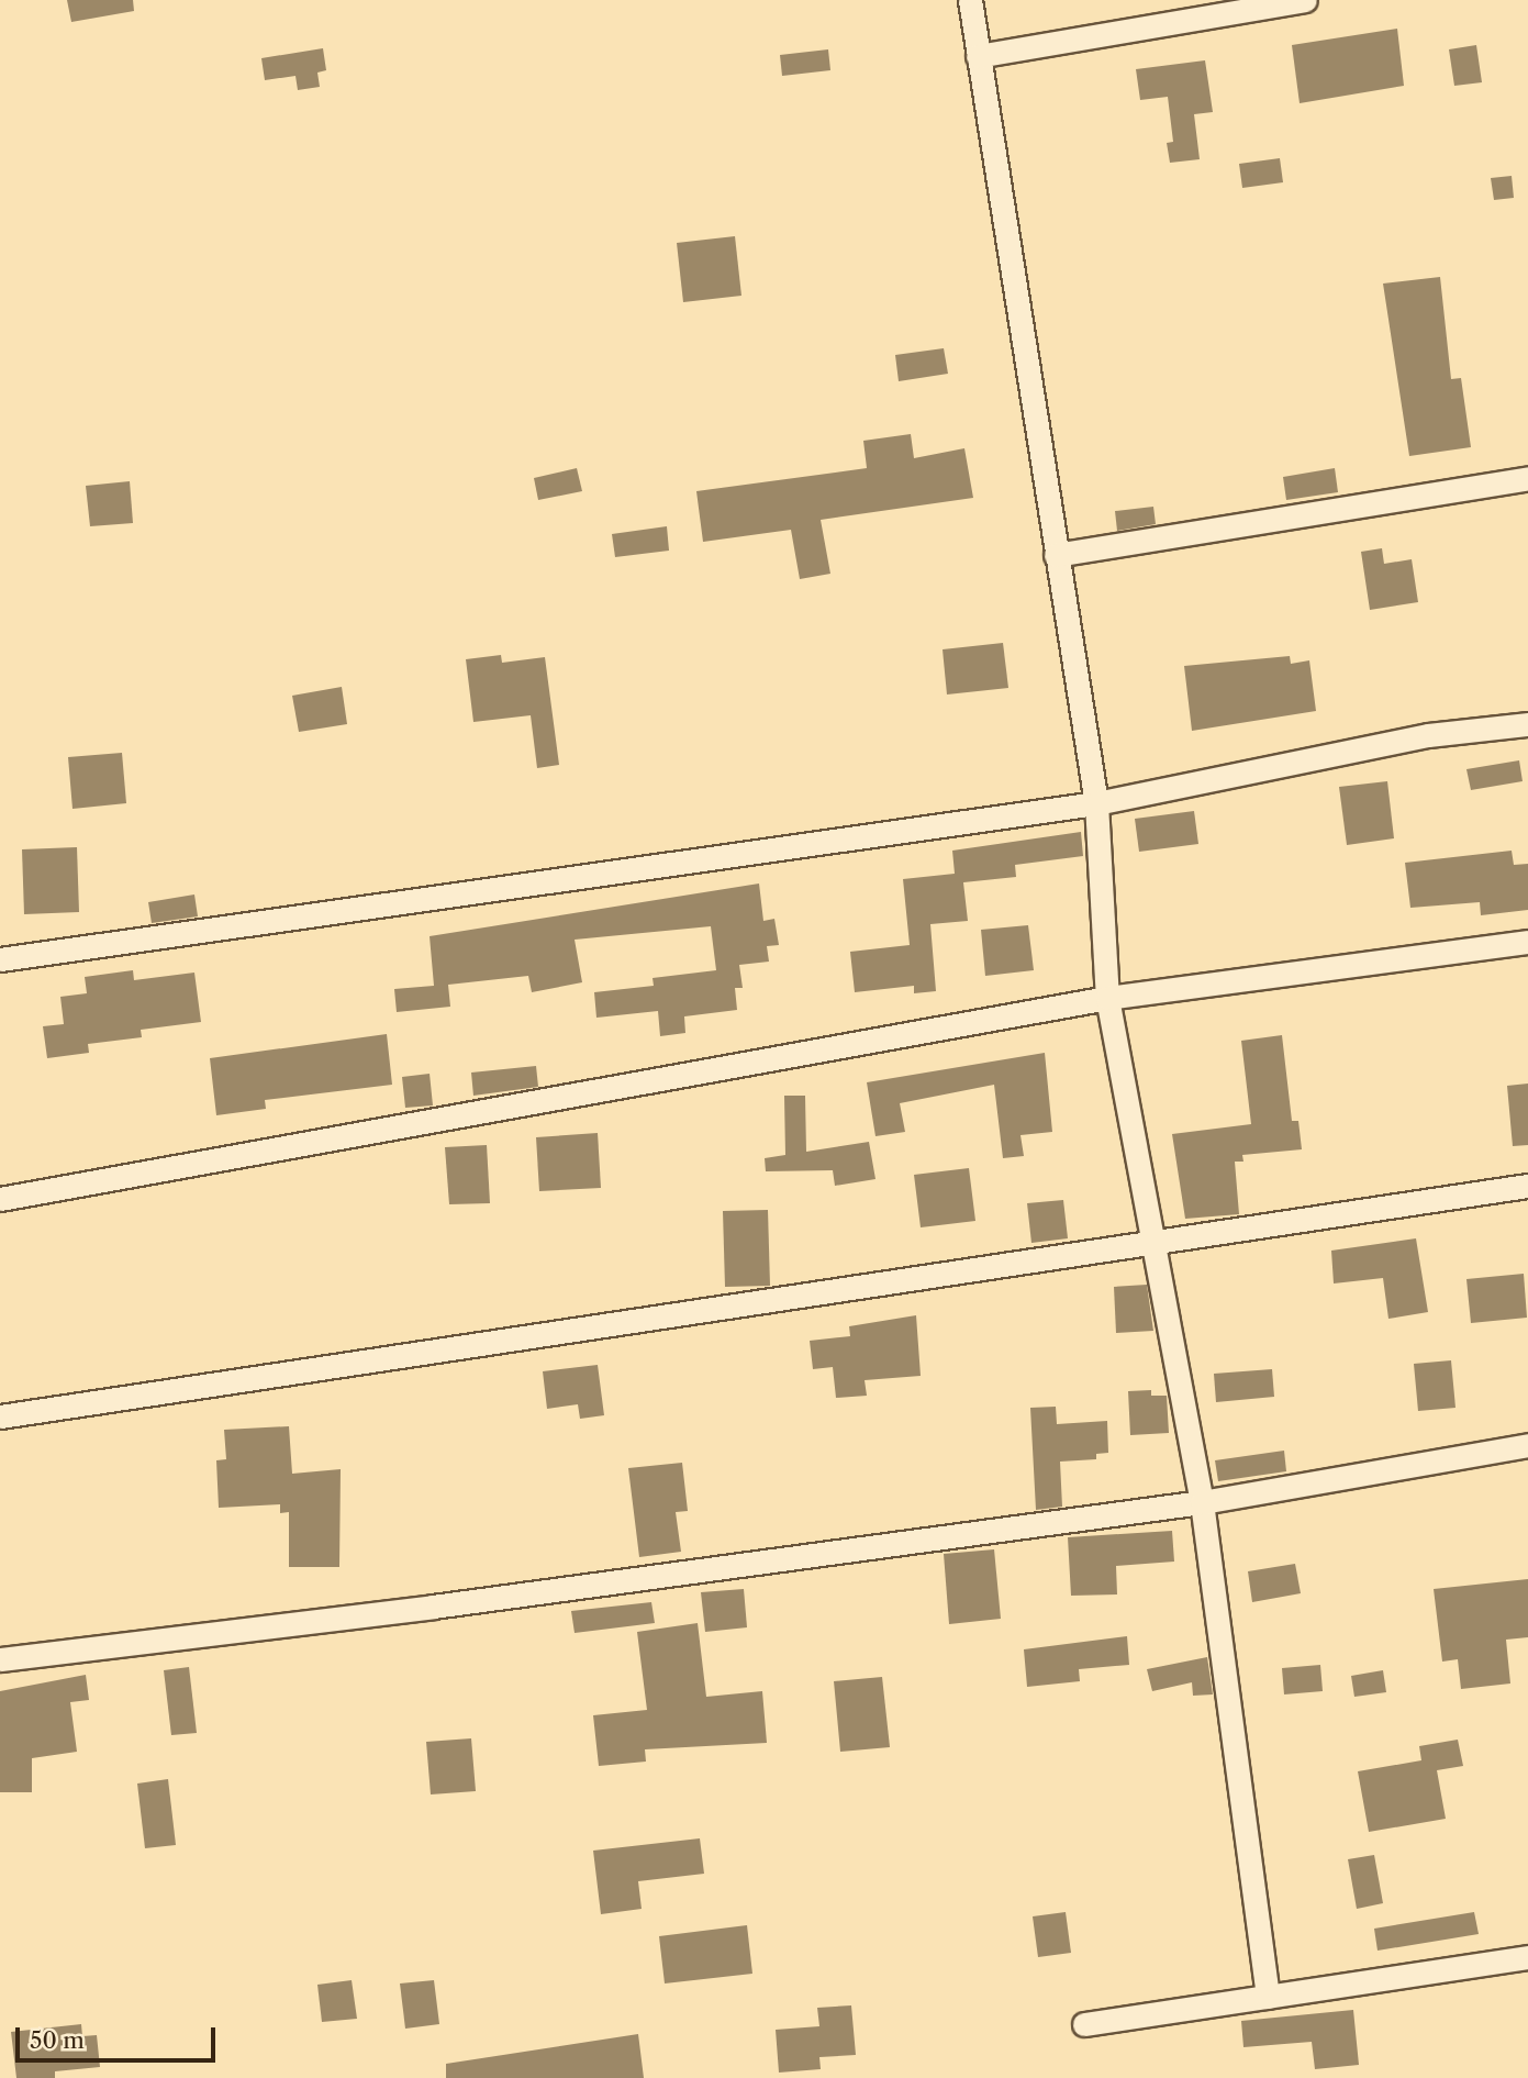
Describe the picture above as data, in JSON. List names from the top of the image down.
{
  "scale_bar": "50 m"
}
